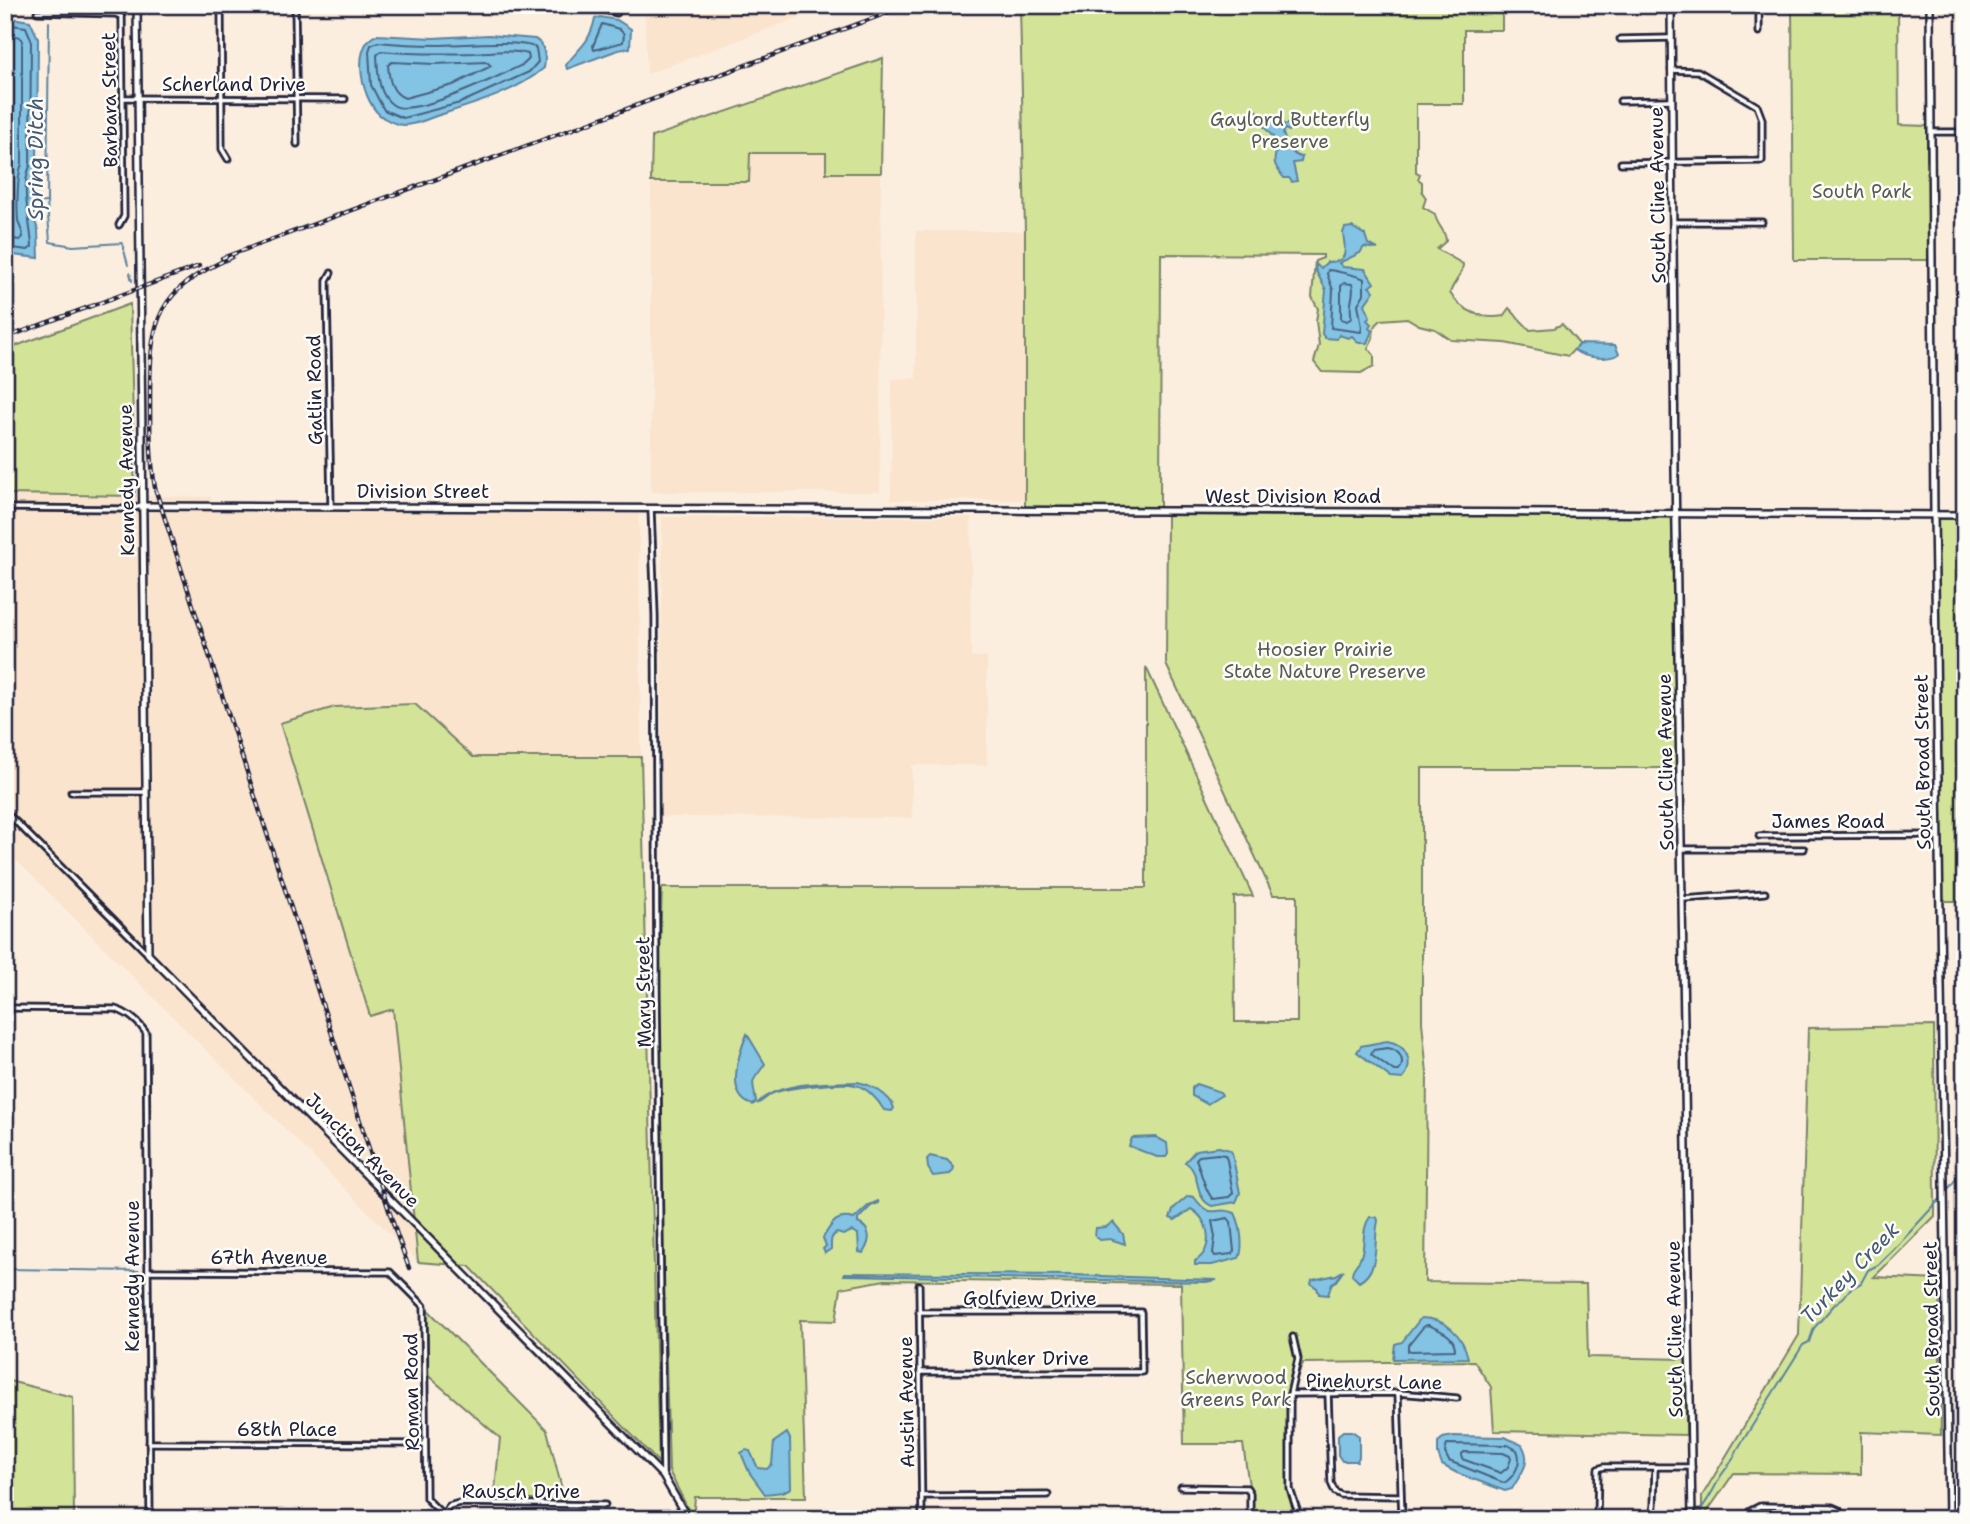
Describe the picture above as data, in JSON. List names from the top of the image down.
{
  "streets": {
    "street": [
      "Scherland Drive",
      "Barbara Street",
      "South Cline Avenue",
      "Gatlin Road",
      "Kennedy Avenue",
      "Division Street",
      "West Division Road",
      "South Broad Street",
      "James Road",
      "Mary Street",
      "Junction Avenue",
      "67th Avenue",
      "Golfview Drive",
      "Bunker Drive",
      "Pinehurst Lane",
      "Roman Road",
      "Austin Avenue",
      "68th Place",
      "Rausch Drive"
    ]
  },
  "crossings": [
    ["Scherland Drive", "Barbara Street"],
    ["Scherland Drive", "Kennedy Avenue"],
    ["South Cline Avenue", "West Division Road"],
    ["Gatlin Road", "Division Street"],
    ["Kennedy Avenue", "Division Street"],
    ["Kennedy Avenue", "Junction Avenue"],
    ["Kennedy Avenue", "67th Avenue"],
    ["Kennedy Avenue", "68th Place"],
    ["Division Street", "West Division Road"],
    ["Division Street", "Mary Street"],
    ["West Division Road", "South Broad Street"],
    ["West Division Road", "Mary Street"],
    ["South Broad Street", "James Road"],
    ["Mary Street", "Junction Avenue"],
    ["67th Avenue", "Roman Road"],
    ["Golfview Drive", "Bunker Drive"],
    ["Golfview Drive", "Austin Avenue"],
    ["Bunker Drive", "Austin Avenue"],
    ["Roman Road", "68th Place"],
    ["Roman Road", "Rausch Drive"]
  ],
  "water": ["Spring Ditch", "Turkey Creek"],
  "parks": [
    "Gaylord Butterfly Preserve",
    "South Park",
    "Hoosier Prairie State Nature Preserve",
    "Scherwood Greens Park"
  ]
}
